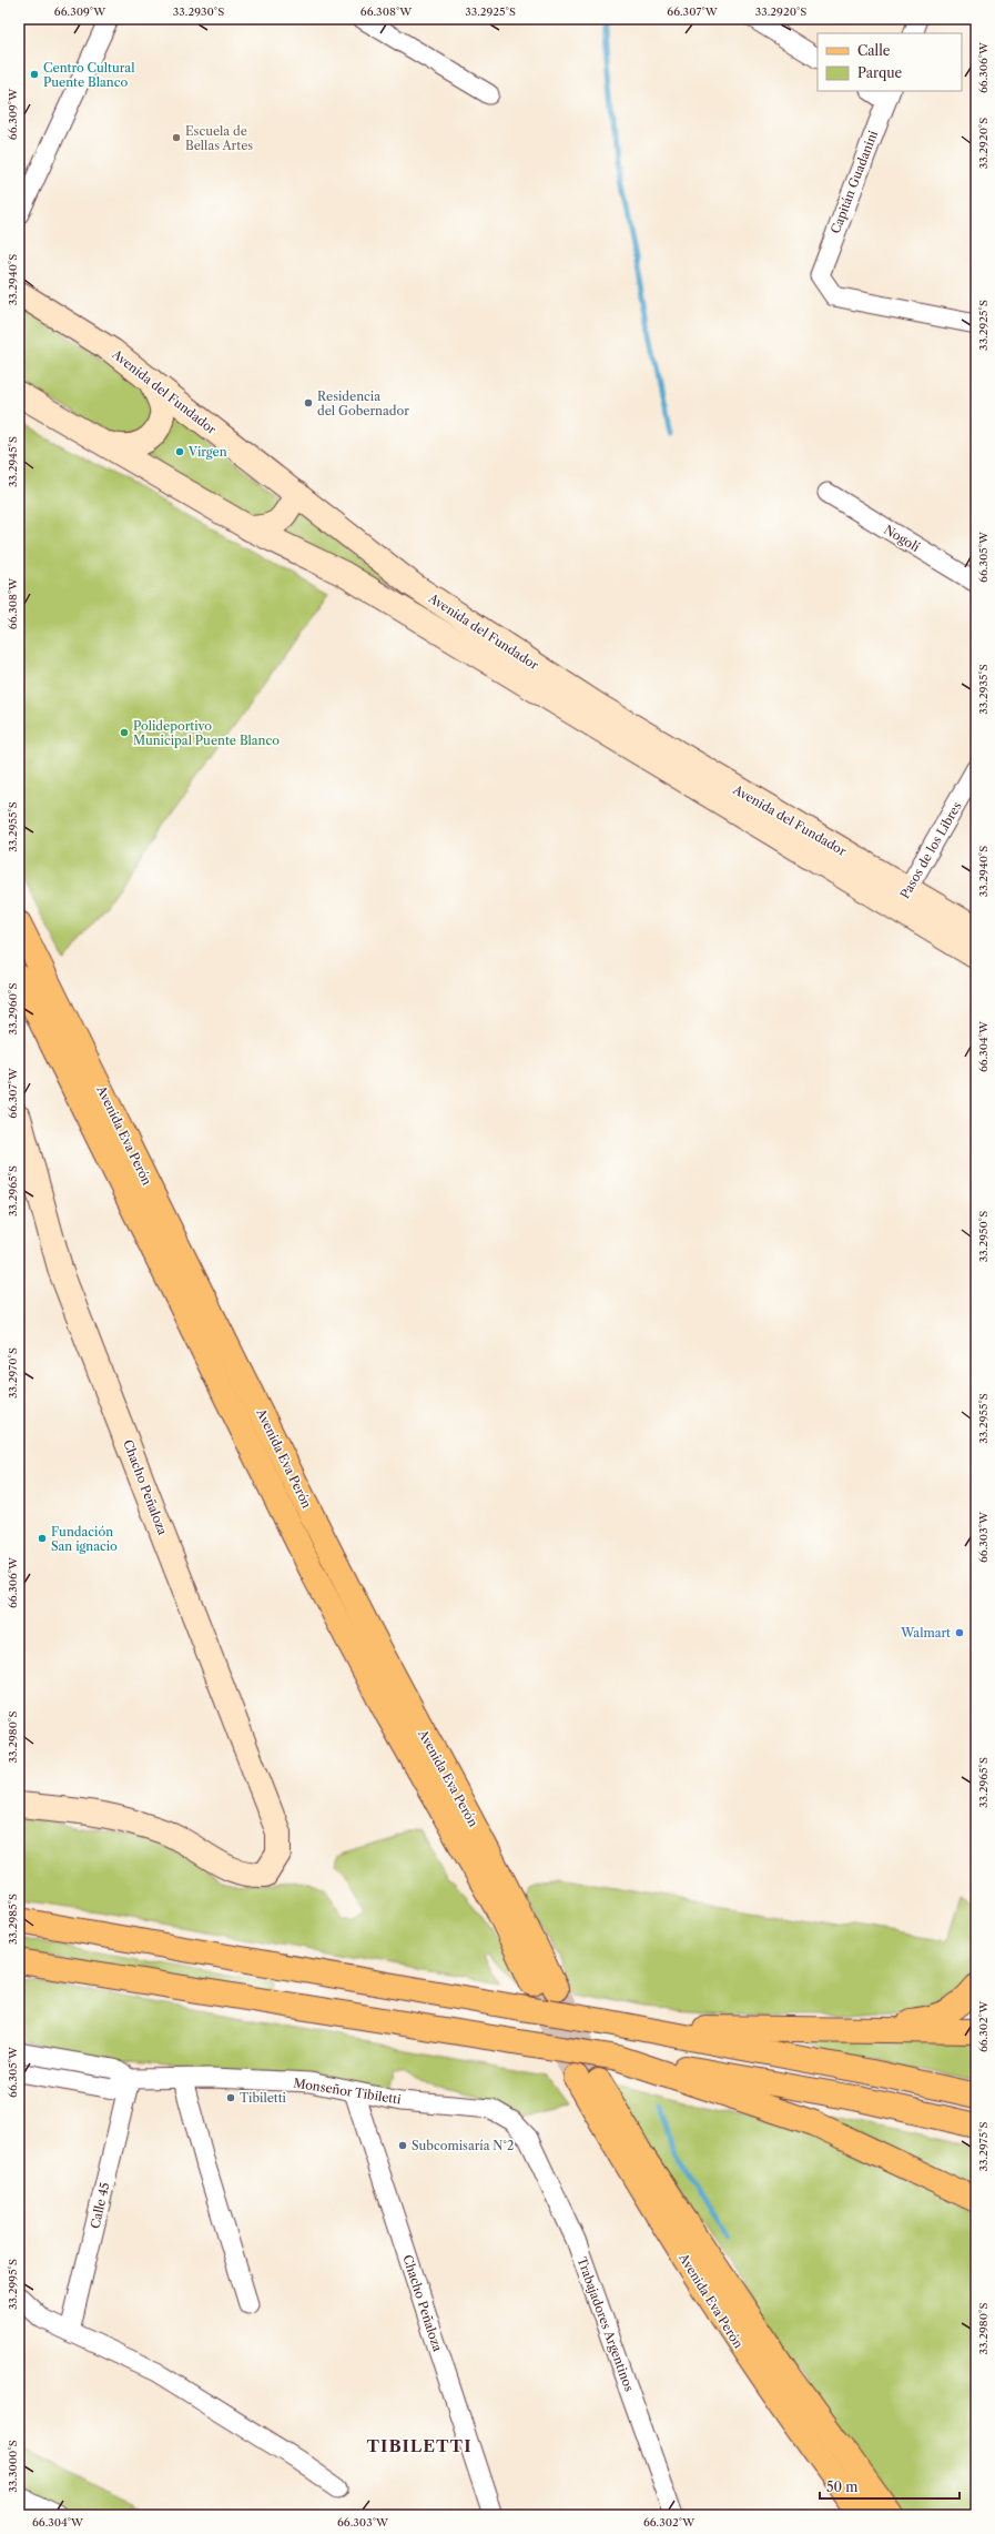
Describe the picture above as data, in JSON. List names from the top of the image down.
{
  "streets": {
    "main road": ["Avenida del Fundador", "Avenida Eva Perón", "Chacho Peñaloza"],
    "street": [
      "Capitán Guadanini",
      "Nogolí",
      "Pasos de los Libres",
      "Monseñor Tibiletti",
      "Calle 45",
      "Trabajadores Argentinos"
    ]
  },
  "crossings": [
    ["Avenida del Fundador", "Pasos de los Libres"],
    ["Chacho Peñaloza", "Monseñor Tibiletti"],
    ["Monseñor Tibiletti", "Calle 45"],
    ["Monseñor Tibiletti", "Trabajadores Argentinos"]
  ],
  "districts": ["TIBILETTI"],
  "places": [
    "Centro Cultural Puente Blanco",
    "Escuela de Bellas Artes",
    "Residencia del Gobernador",
    "Virgen",
    "Polideportivo Municipal Puente Blanco",
    "Fundación San ignacio",
    "Walmart",
    "Tibiletti",
    "Subcomisaría N°2"
  ],
  "legend": ["Calle", "Parque"],
  "scale_bar": "50 m",
  "coordinates": [
    "66.309°W",
    "33.2930°S",
    "66.308°W",
    "33.2925°S",
    "66.307°W",
    "33.2920°S",
    "66.306°W",
    "33.2940°S",
    "33.2945°S",
    "66.305°W",
    "33.2935°S",
    "33.2955°S",
    "33.2960°S",
    "66.304°W",
    "33.2965°S",
    "33.2950°S",
    "33.2970°S",
    "66.303°W",
    "33.2980°S",
    "33.2985°S",
    "66.302°W",
    "33.2975°S",
    "33.2995°S",
    "33.3000°S"
  ]
}
